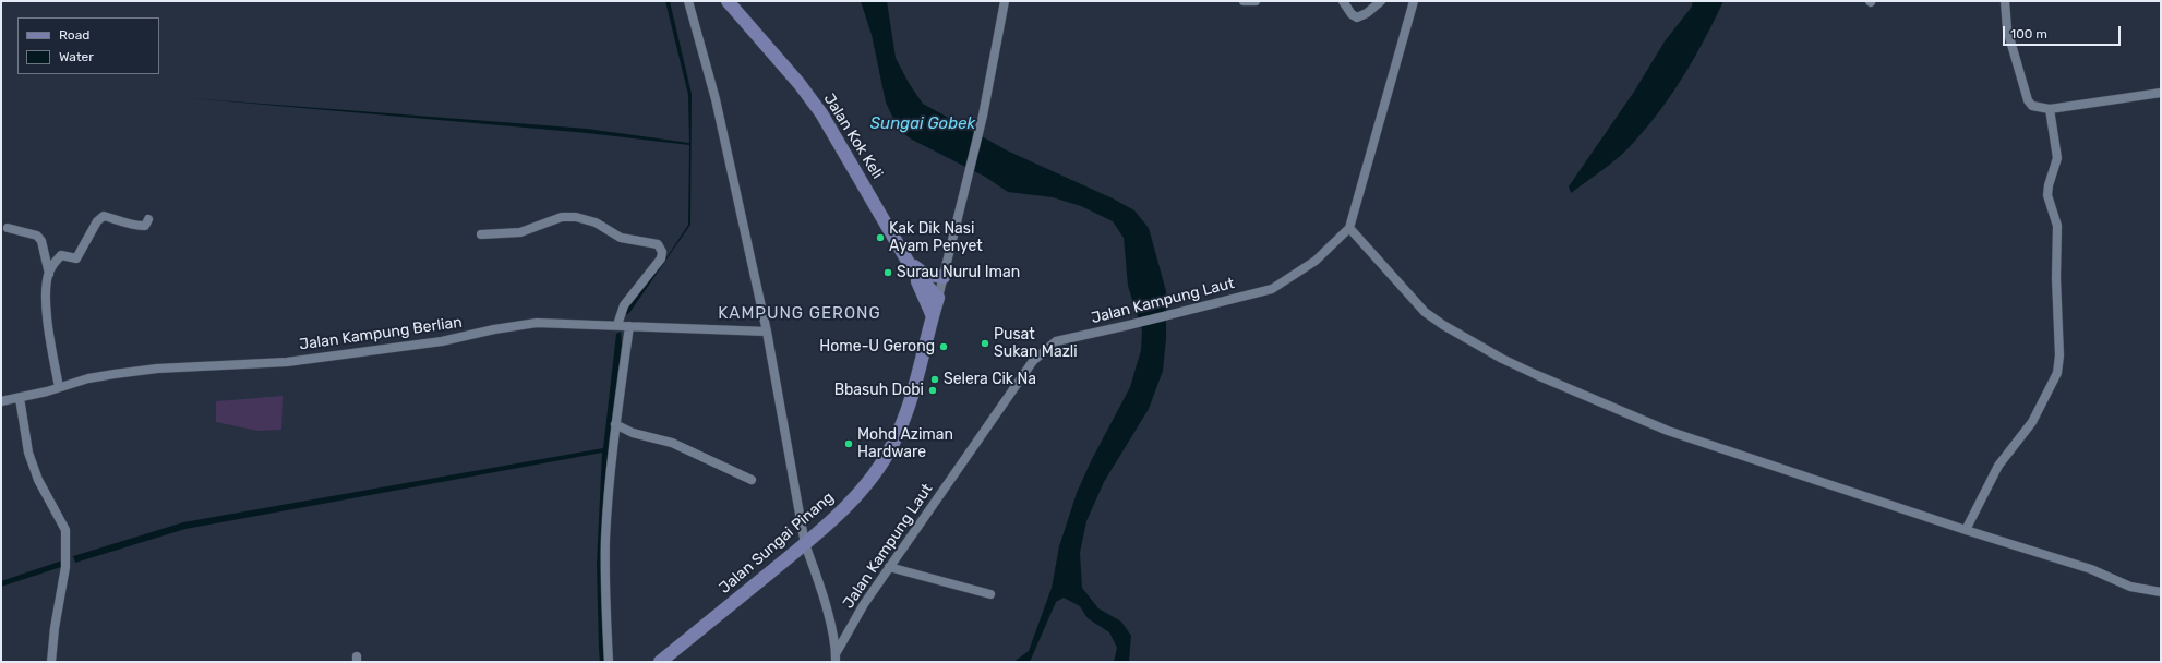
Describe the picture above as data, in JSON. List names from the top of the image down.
{
  "streets": {
    "street": [
      "Jalan Kok Keli",
      "Jalan Kampung Laut",
      "Jalan Kampung Berlian",
      "Jalan Sungai Pinang"
    ]
  },
  "crossings": [
    ["Jalan Kok Keli", "Jalan Sungai Pinang"]
  ],
  "districts": ["KAMPUNG GERONG"],
  "water": ["Sungai Gobek"],
  "places": [
    "Kak Dik Nasi Ayam Penyet",
    "Surau Nurul Iman",
    "Pusat Sukan Mazli",
    "Home-U Gerong",
    "Selera Cik Na",
    "Bbasuh Dobi",
    "Mohd Aziman Hardware"
  ],
  "legend": ["Road", "Water"],
  "scale_bar": "100 m"
}
